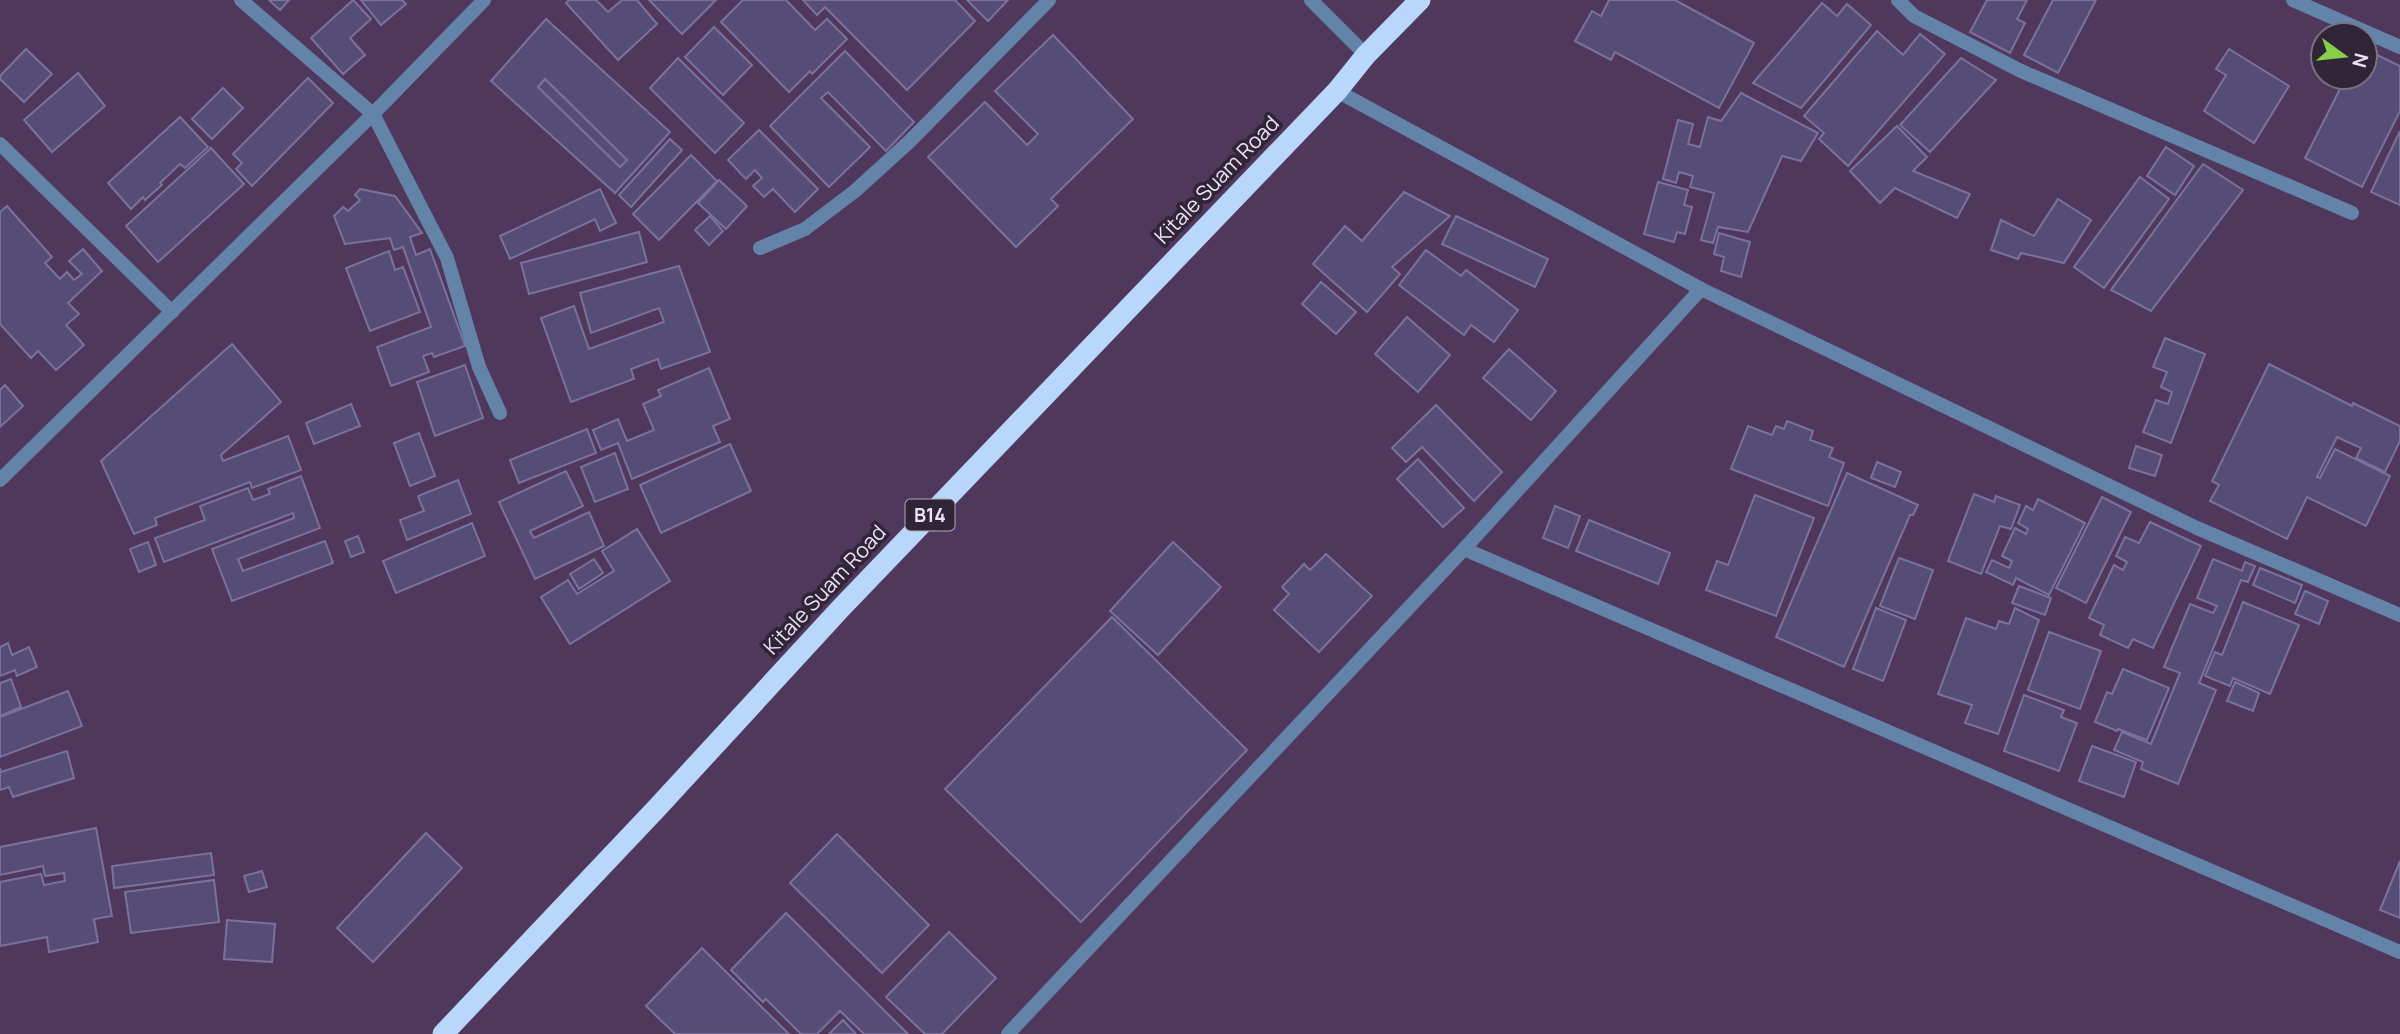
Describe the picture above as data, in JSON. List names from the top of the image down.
{
  "streets": {
    "highway": ["Kitale Suam Road", "B14"]
  },
  "north": "right"
}
